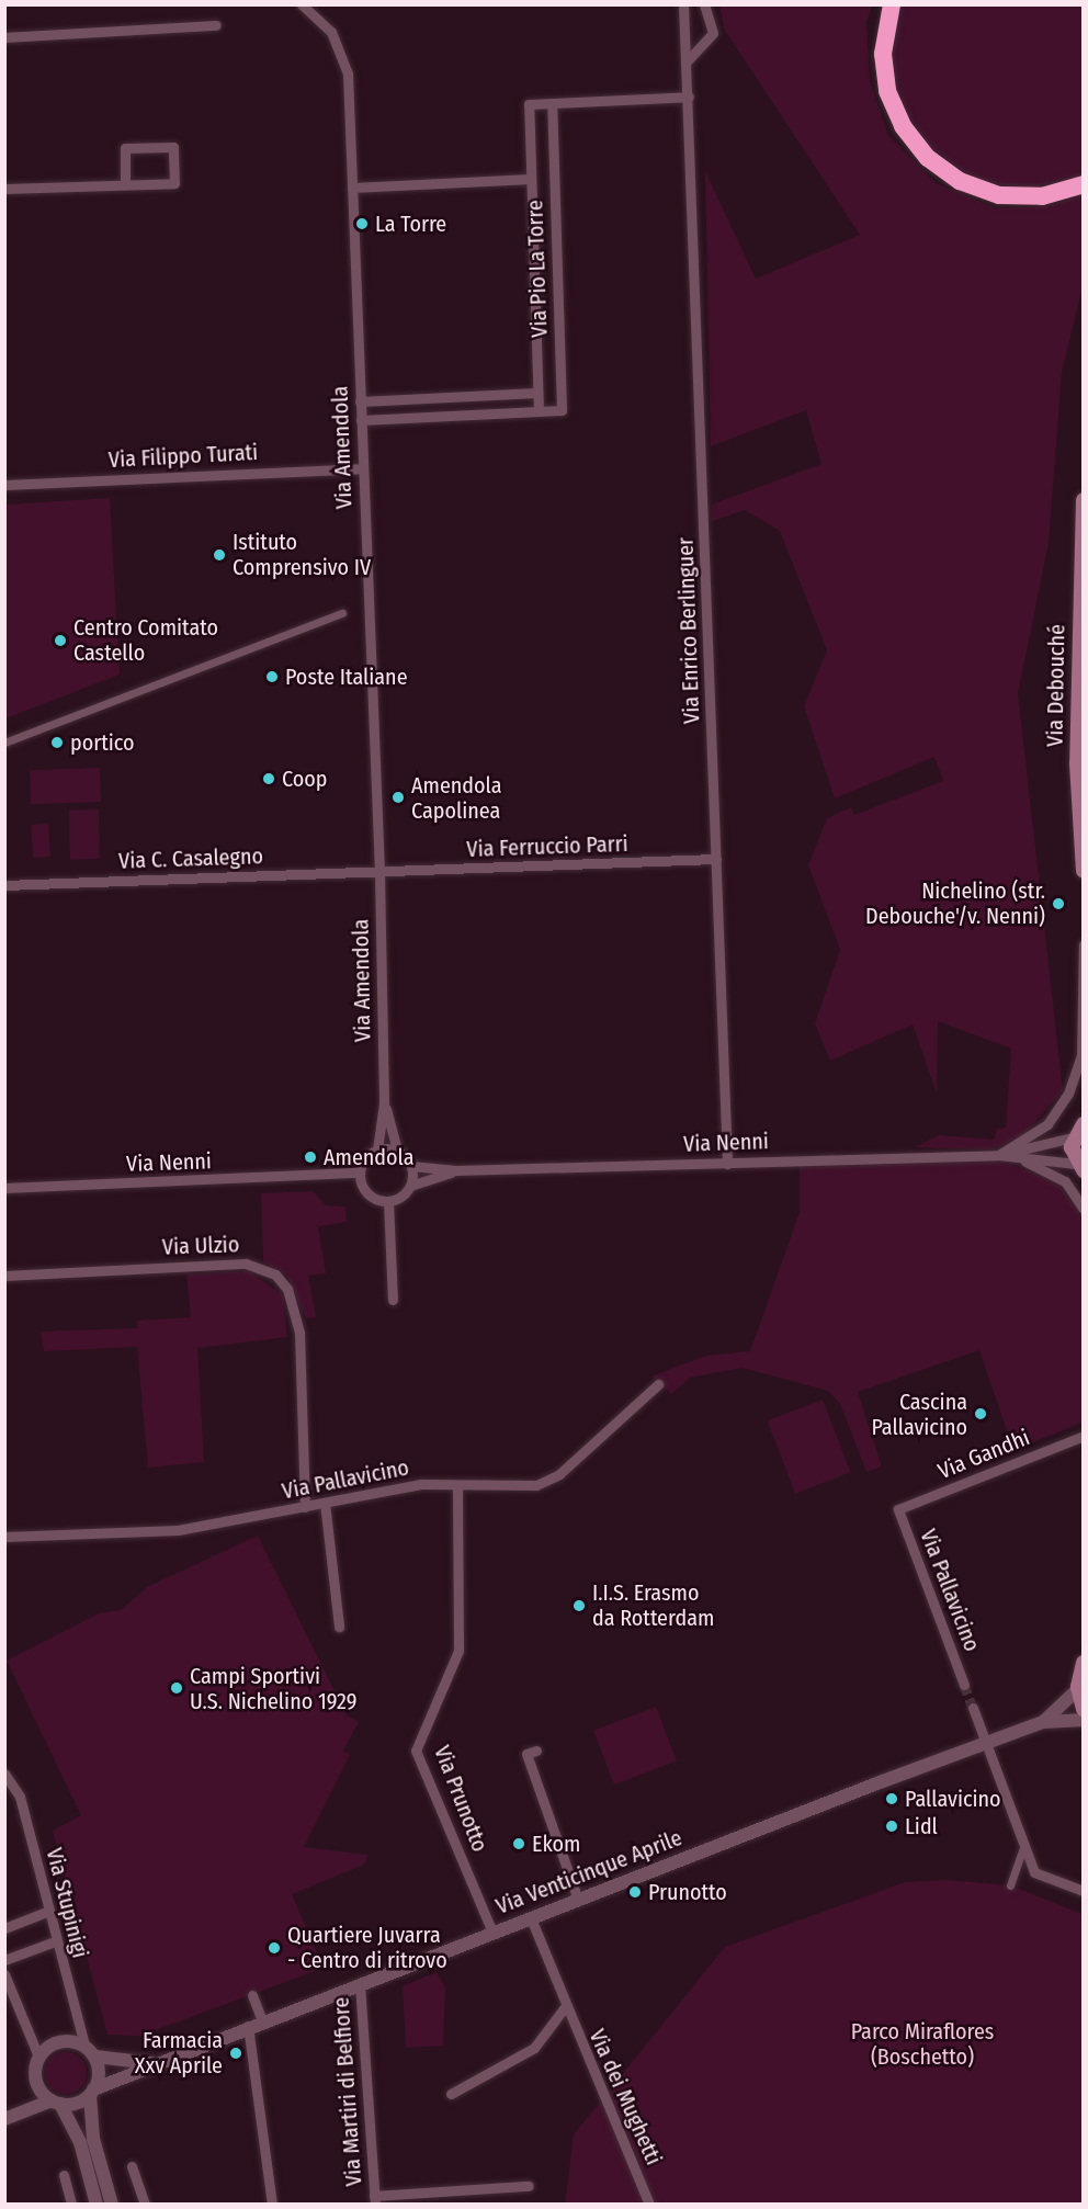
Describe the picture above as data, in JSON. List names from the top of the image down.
{
  "streets": {
    "main road": ["Via Debouché"],
    "street": [
      "Via Pio La Torre",
      "Via Amendola",
      "Via Filippo Turati",
      "Via Enrico Berlinguer",
      "Via Ferruccio Parri",
      "Via C. Casalegno",
      "Via Nenni",
      "Via Ulzio",
      "Via Gandhi",
      "Via Pallavicino",
      "Via Prunotto",
      "Via Venticinque Aprile",
      "Via Stupinigi",
      "Via Martiri di Belfiore",
      "Via dei Mughetti"
    ]
  },
  "crossings": [
    ["Via Pio La Torre", "Via Amendola"],
    ["Via Amendola", "Via Filippo Turati"],
    ["Via Amendola", "Via Ferruccio Parri"],
    ["Via Amendola", "Via C. Casalegno"],
    ["Via Amendola", "Via Nenni"],
    ["Via Enrico Berlinguer", "Via Ferruccio Parri"],
    ["Via Enrico Berlinguer", "Via Nenni"],
    ["Via Ferruccio Parri", "Via C. Casalegno"],
    ["Via Ulzio", "Via Pallavicino"],
    ["Via Gandhi", "Via Pallavicino"],
    ["Via Pallavicino", "Via Prunotto"],
    ["Via Prunotto", "Via Venticinque Aprile"],
    ["Via Venticinque Aprile", "Via Stupinigi"],
    ["Via Venticinque Aprile", "Via Martiri di Belfiore"],
    ["Via Venticinque Aprile", "Via dei Mughetti"]
  ],
  "parks": ["Parco Miraflores (Boschetto)"],
  "places": [
    "La Torre",
    "Istituto Comprensivo IV",
    "Centro Comitato Castello",
    "Poste Italiane",
    "portico",
    "Coop",
    "Amendola Capolinea",
    "Nichelino (str. Debouche'/v. Nenni)",
    "Amendola",
    "Cascina Pallavicino",
    "I.I.S. Erasmo da Rotterdam",
    "Campi Sportivi U.S. Nichelino 1929",
    "Pallavicino",
    "Lidl",
    "Ekom",
    "Prunotto",
    "Quartiere Juvarra - Centro di ritrovo",
    "Farmacia Xxv Aprile"
  ]
}
